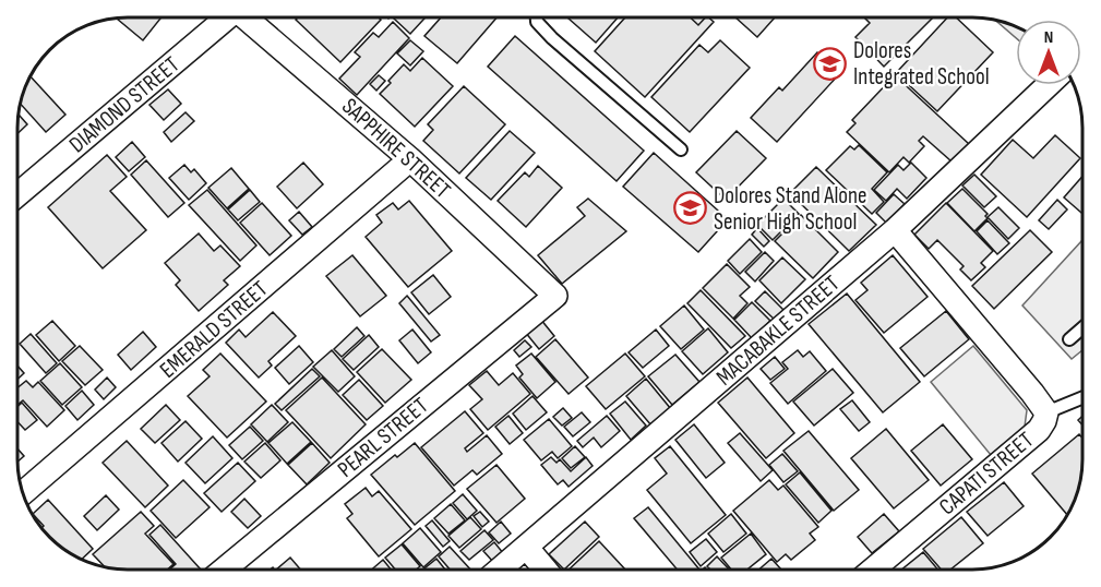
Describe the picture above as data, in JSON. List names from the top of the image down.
{
  "streets": {
    "street": [
      "DIAMOND STREET",
      "SAPPHIRE STREET",
      "EMERALD STREET",
      "MACABAKLE STREET",
      "PEARL STREET",
      "CAPATI STREET"
    ]
  },
  "crossings": [
    ["SAPPHIRE STREET", "EMERALD STREET"],
    ["SAPPHIRE STREET", "PEARL STREET"],
    ["MACABAKLE STREET", "CAPATI STREET"]
  ],
  "places": {
    "school or university": ["Dolores Integrated School", "Dolores Stand Alone Senior High School"]
  },
  "north": "top"
}
